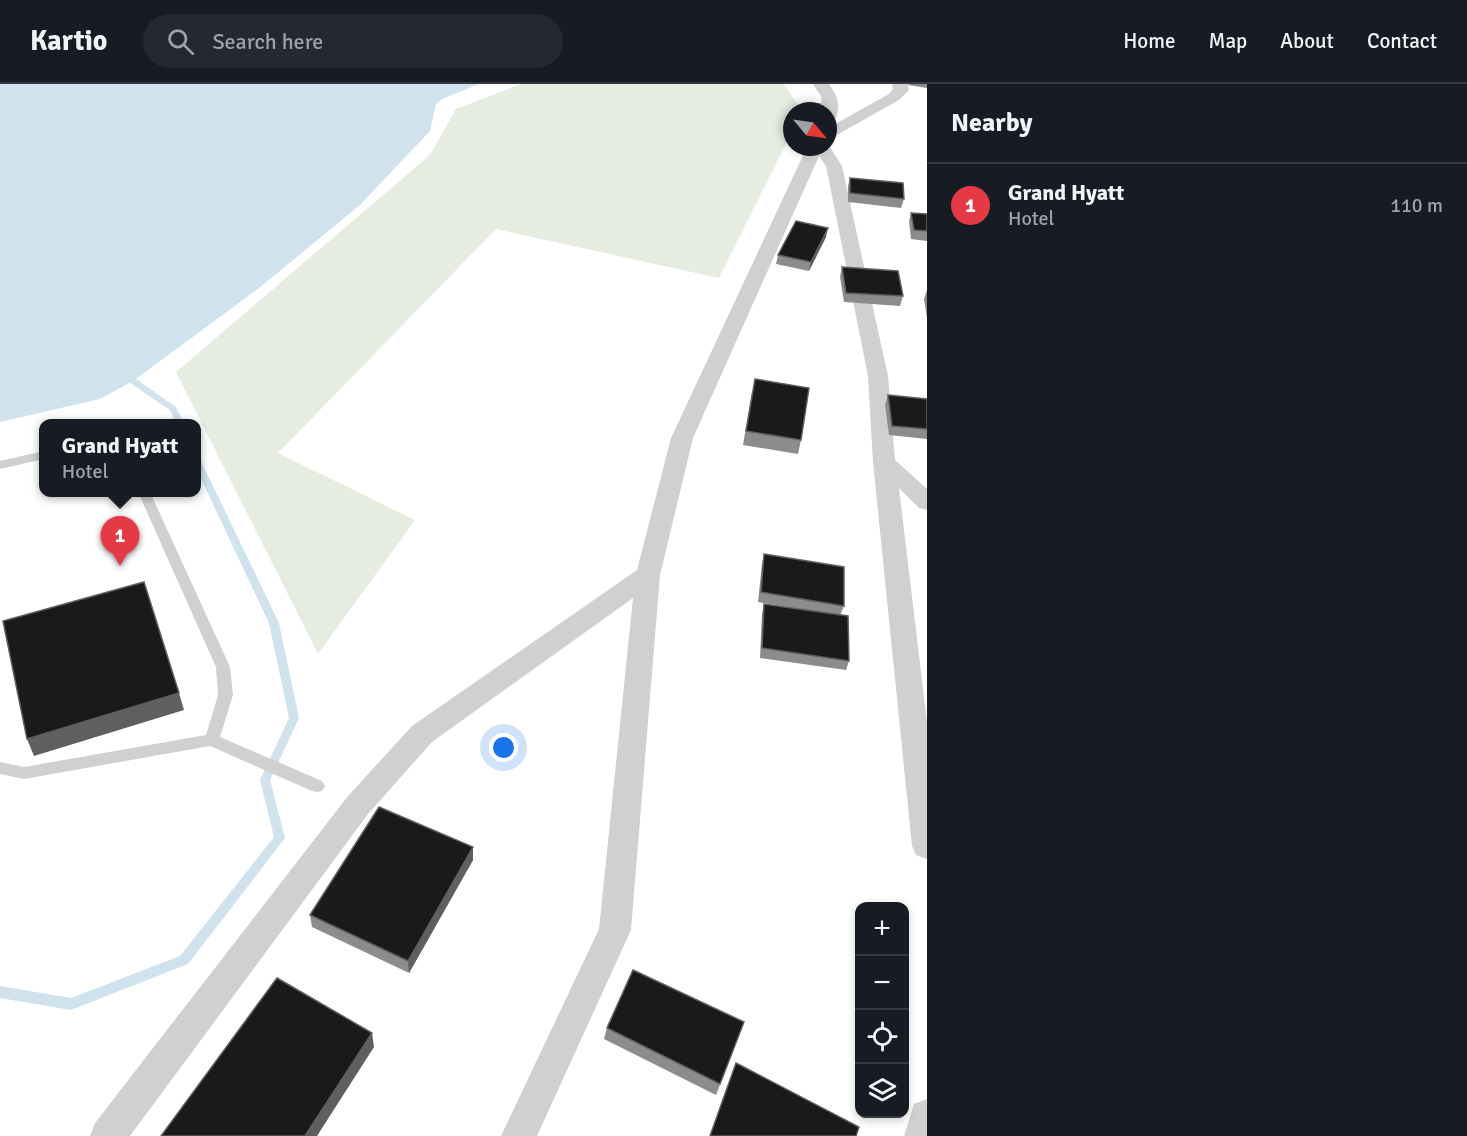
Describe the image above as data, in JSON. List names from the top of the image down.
{
  "north": "bottom right",
  "page": {
    "header": "Kartio",
    "search": "Search here",
    "nav": [
      "Home",
      "Map",
      "About",
      "Contact"
    ],
    "heading": "Nearby",
    "list": [
      {
        "mark": "1",
        "name": "Grand Hyatt",
        "note": "Hotel",
        "value": "110 m"
      }
    ],
    "popup": ["Grand Hyatt", "Hotel"],
    "pins": "1",
    "map_buttons": ["+", "−"]
  }
}
